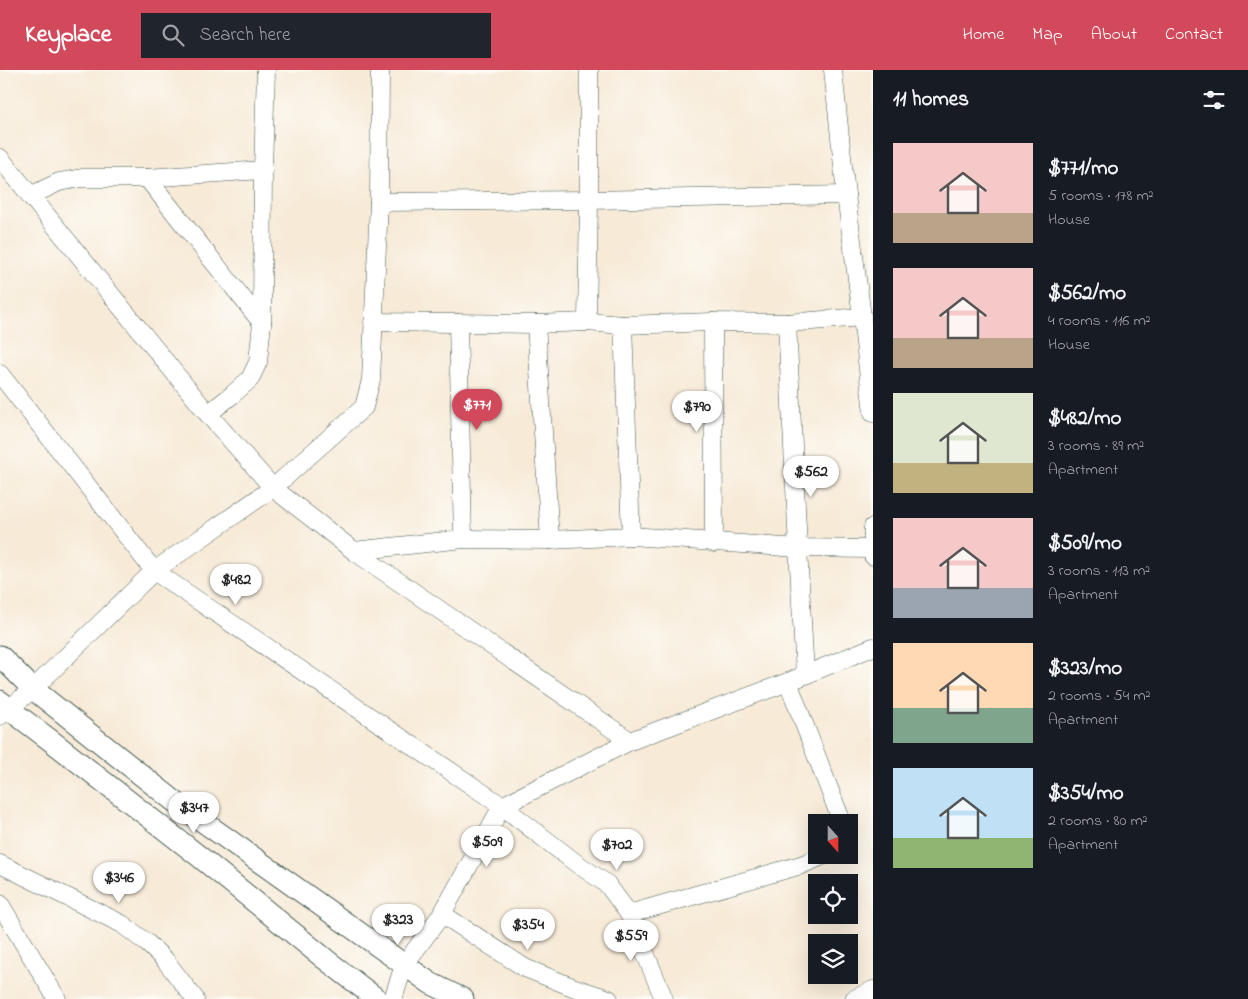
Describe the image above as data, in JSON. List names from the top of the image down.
{
  "north": "bottom",
  "page": {
    "header": "Keyplace",
    "search": "Search here",
    "nav": [
      "Home",
      "Map",
      "About",
      "Contact"
    ],
    "heading": "11 homes",
    "list": [
      {
        "name": "$771/mo",
        "note": "5 rooms · 178 m² · House"
      },
      {
        "name": "$562/mo",
        "note": "4 rooms · 116 m² · House"
      },
      {
        "name": "$482/mo",
        "note": "3 rooms · 89 m² · Apartment"
      },
      {
        "name": "$509/mo",
        "note": "3 rooms · 113 m² · Apartment"
      },
      {
        "name": "$323/mo",
        "note": "2 rooms · 54 m² · Apartment"
      },
      {
        "name": "$354/mo",
        "note": "2 rooms · 80 m² · Apartment"
      }
    ],
    "price": [
      "$771",
      "$790",
      "$562",
      "$482",
      "$347",
      "$509",
      "$702",
      "$346",
      "$323",
      "$354",
      "$559"
    ]
  }
}
